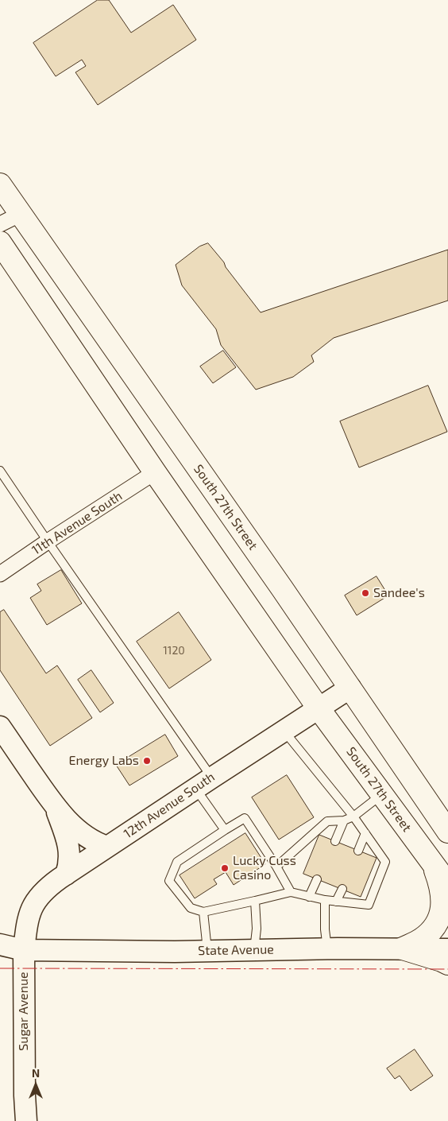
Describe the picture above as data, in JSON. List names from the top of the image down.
{
  "streets": {
    "main road": [
      "South 27th Street",
      "12th Avenue South",
      "State Avenue",
      "Sugar Avenue"
    ],
    "street": ["11th Avenue South"]
  },
  "crossings": [
    ["South 27th Street", "11th Avenue South"],
    ["South 27th Street", "12th Avenue South"],
    ["12th Avenue South", "State Avenue"],
    ["12th Avenue South", "Sugar Avenue"],
    ["State Avenue", "Sugar Avenue"]
  ],
  "places": ["Sandee's", "Energy Labs", "Lucky Cuss Casino"],
  "house_numbers": ["1120"],
  "north": "top"
}
